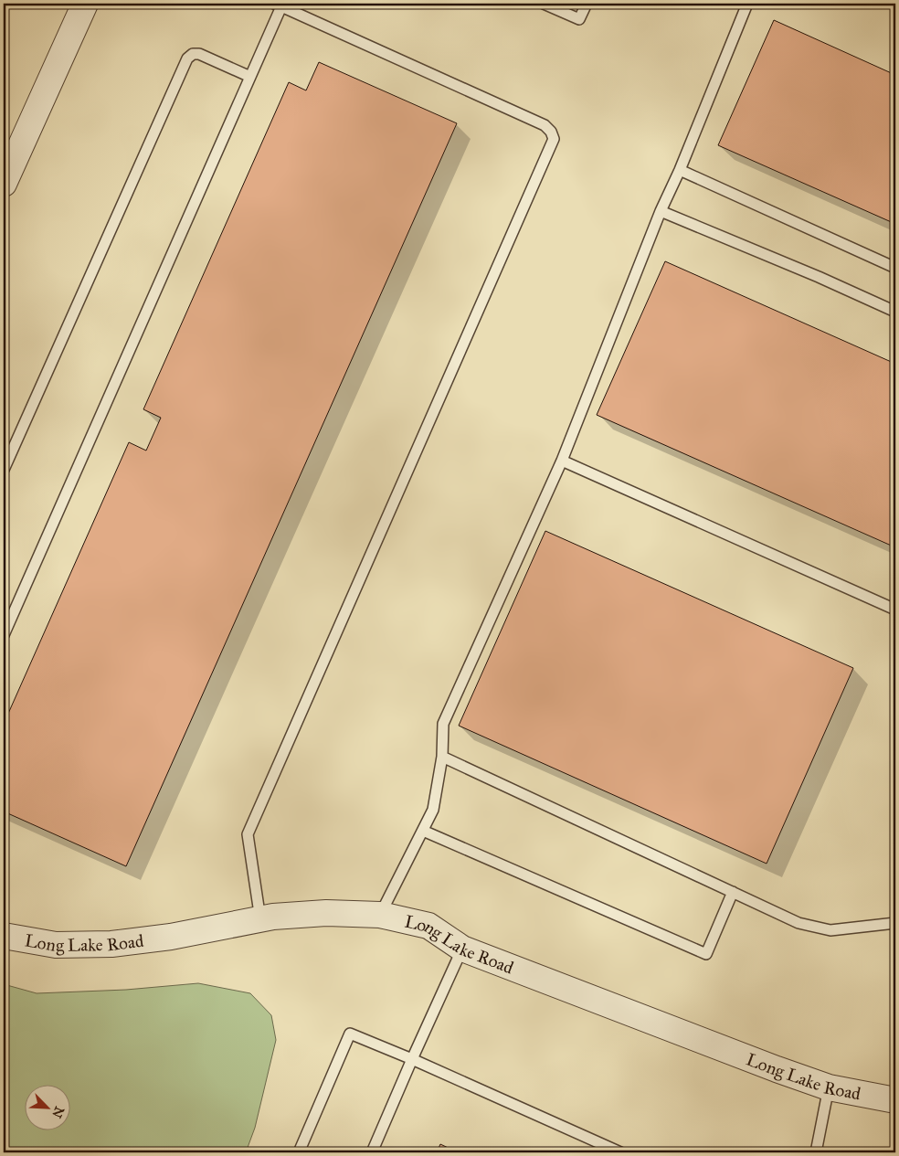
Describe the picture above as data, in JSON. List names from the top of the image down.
{
  "streets": {
    "street": ["Long Lake Road"]
  },
  "north": "bottom right"
}
